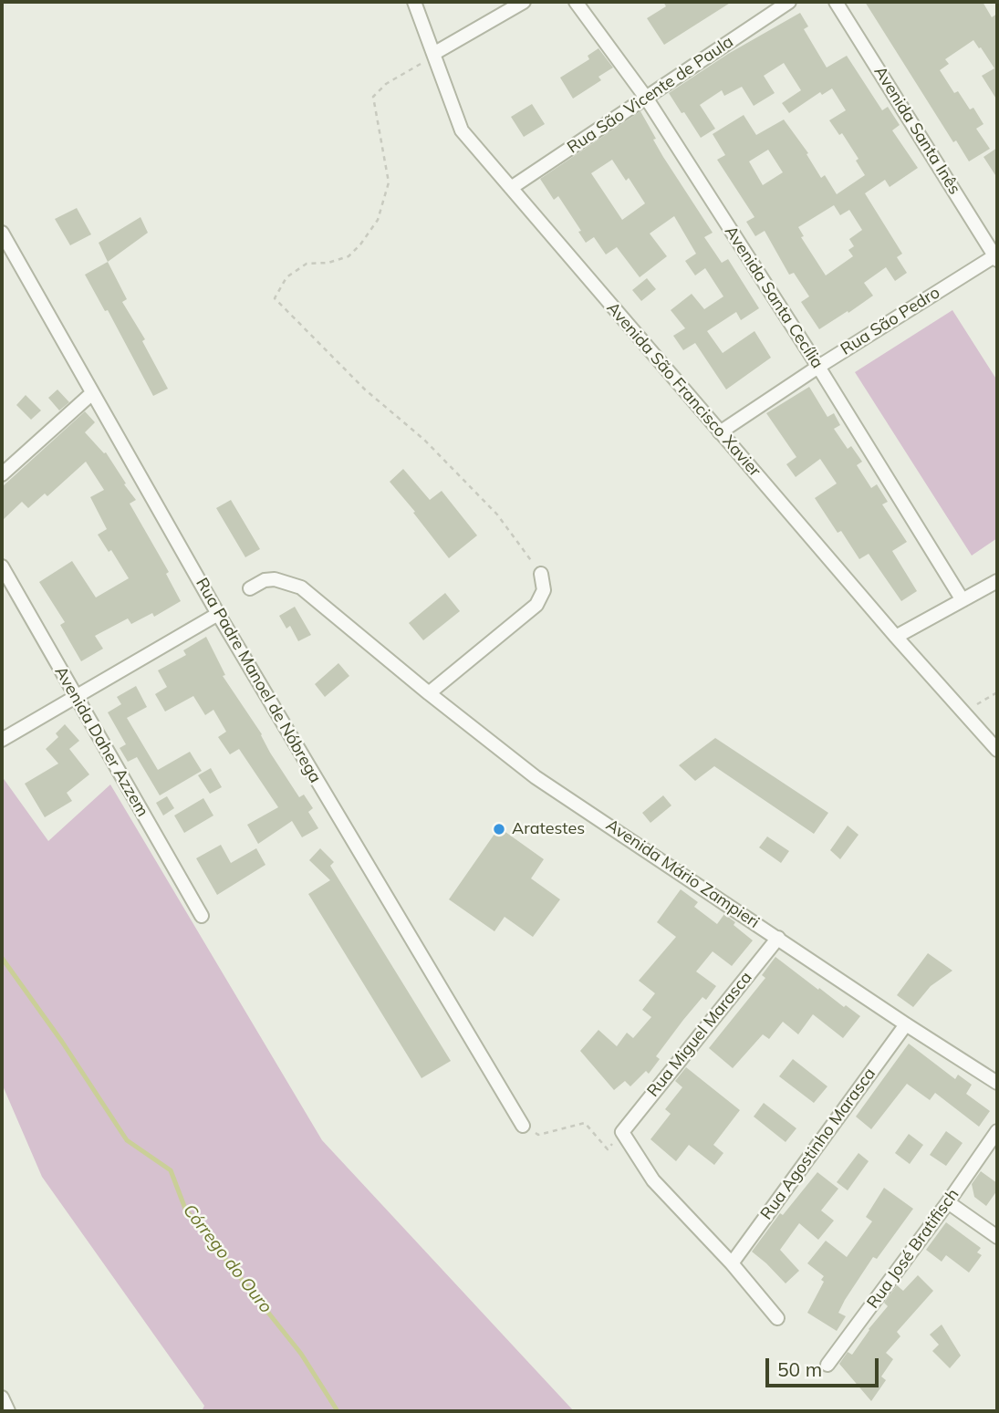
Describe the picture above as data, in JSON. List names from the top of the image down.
{
  "streets": {
    "street": [
      "Rua São Vicente de Paula",
      "Avenida Santa Inês",
      "Avenida Santa Cecília",
      "Rua São Pedro",
      "Avenida São Francisco Xavier",
      "Rua Padre Manoel de Nóbrega",
      "Avenida Daher Azzem",
      "Avenida Mário Zampieri",
      "Rua Miguel Marasca",
      "Rua Agostinho Marasca",
      "Rua José Bratifisch"
    ]
  },
  "crossings": [
    ["Rua São Vicente de Paula", "Avenida Santa Cecília"],
    ["Rua São Vicente de Paula", "Avenida São Francisco Xavier"],
    ["Avenida Santa Inês", "Rua São Pedro"],
    ["Avenida Santa Cecília", "Rua São Pedro"],
    ["Rua São Pedro", "Avenida São Francisco Xavier"],
    ["Avenida Mário Zampieri", "Rua Miguel Marasca"],
    ["Avenida Mário Zampieri", "Rua Agostinho Marasca"]
  ],
  "water": ["Córrego do Ouro"],
  "places": ["Aratestes"],
  "scale_bar": "50 m"
}
